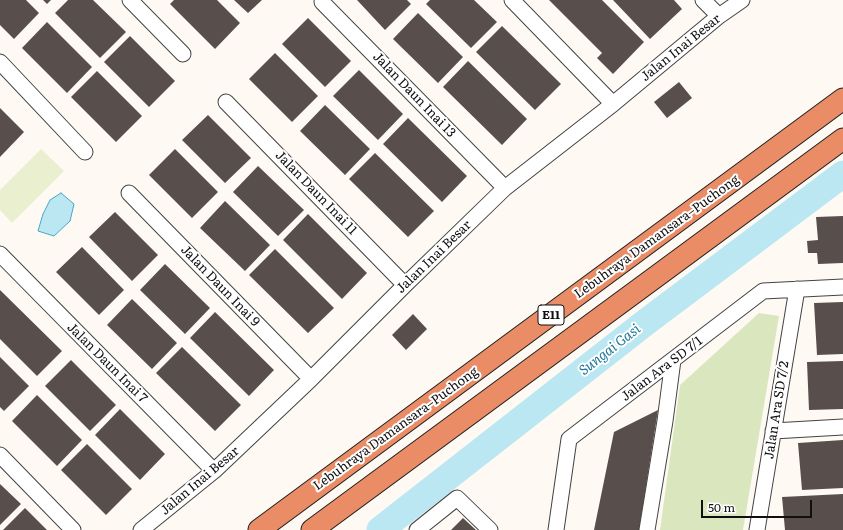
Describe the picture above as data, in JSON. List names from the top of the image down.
{
  "streets": {
    "highway": ["Lebuhraya Damansara–Puchong", "E11"],
    "street": [
      "Jalan Inai Besar",
      "Jalan Daun Inai 13",
      "Jalan Daun Inai 11",
      "Jalan Daun Inai 9",
      "Jalan Daun Inai 7",
      "Jalan Ara SD 7/1",
      "Jalan Ara SD 7/2"
    ]
  },
  "crossings": [
    ["Jalan Inai Besar", "Jalan Daun Inai 13"],
    ["Jalan Inai Besar", "Jalan Daun Inai 11"],
    ["Jalan Inai Besar", "Jalan Daun Inai 9"],
    ["Jalan Inai Besar", "Jalan Daun Inai 7"],
    ["Jalan Ara SD 7/1", "Jalan Ara SD 7/2"]
  ],
  "water": ["Sungai Gasi"],
  "scale_bar": "50 m"
}
